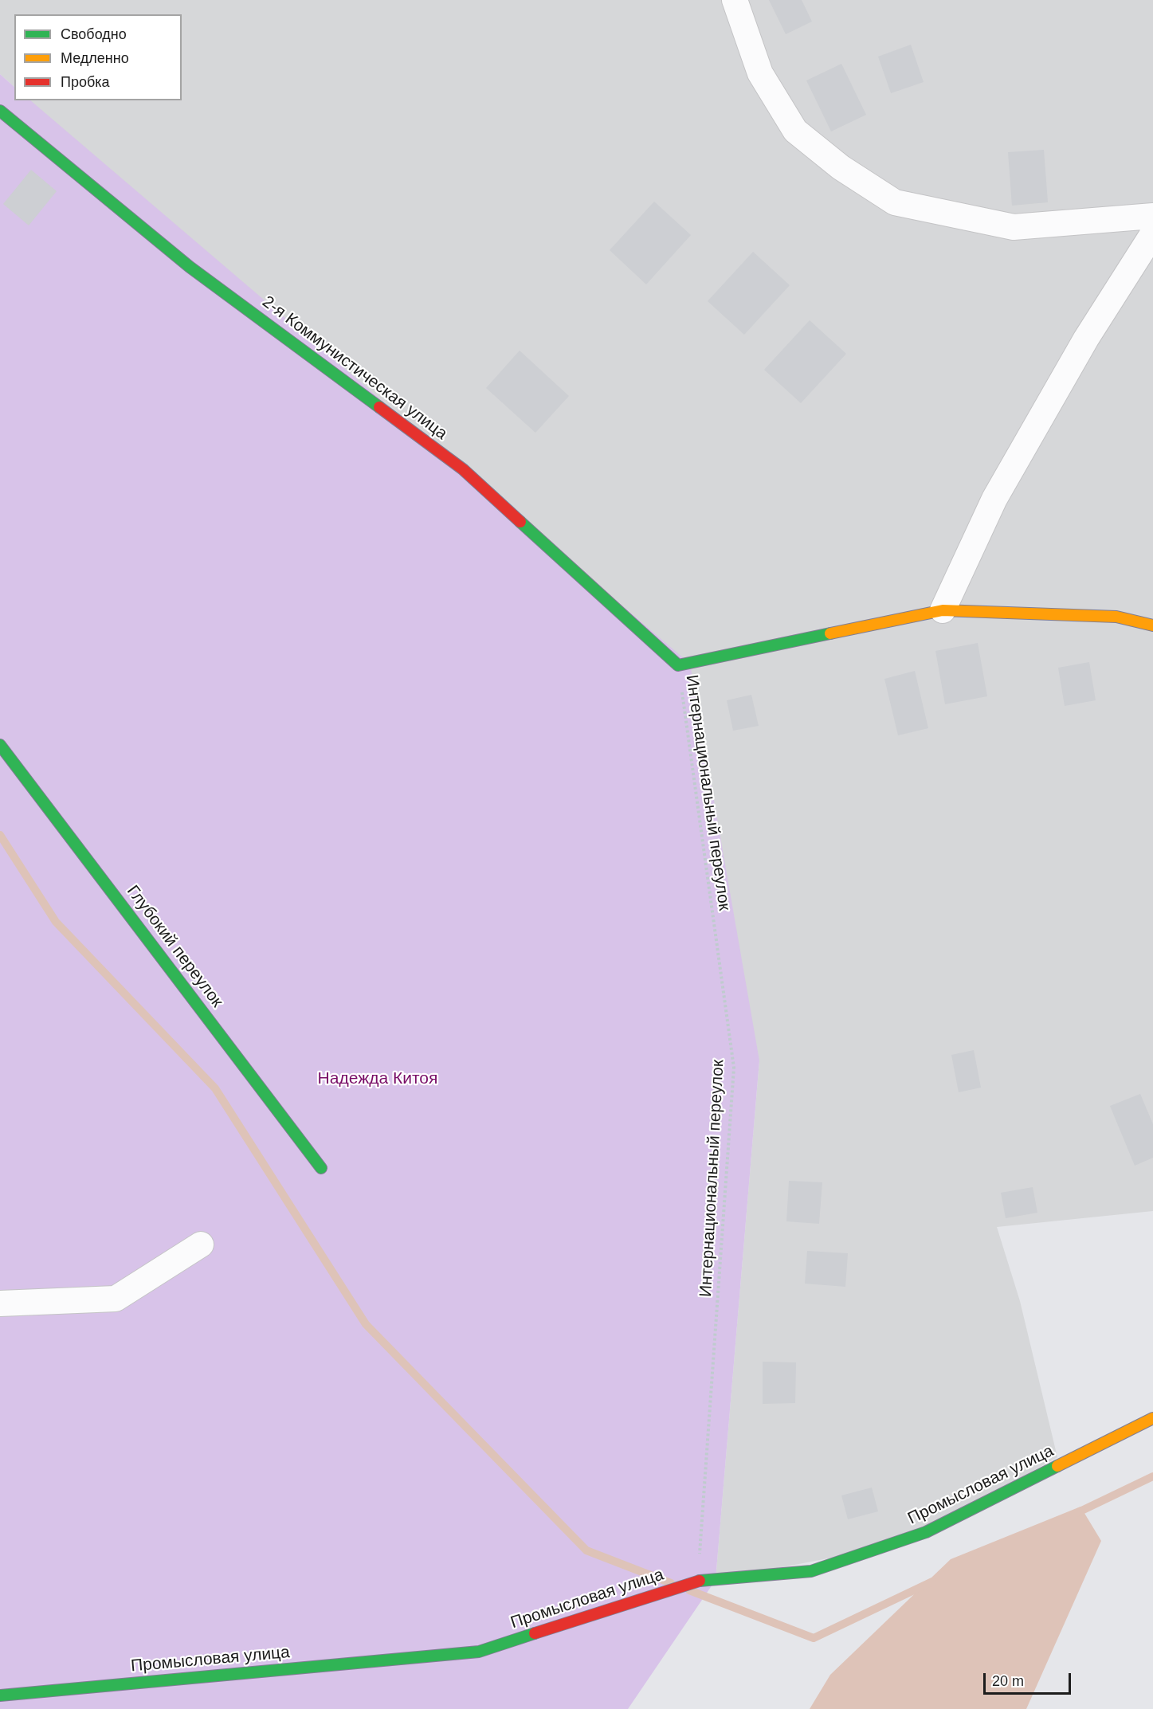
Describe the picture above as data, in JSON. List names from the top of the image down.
{
  "streets": {
    "street": ["2-я Коммунистическая улица", "Глубокий переулок", "Промысловая улица"],
    "path": ["Интернациональный переулок"]
  },
  "crossings": [
    ["2-я Коммунистическая улица", "Интернациональный переулок"],
    ["Интернациональный переулок", "Промысловая улица"]
  ],
  "parks": ["Надежда Китоя"],
  "legend": ["Свободно", "Медленно", "Пробка"],
  "scale_bar": "20 m"
}
